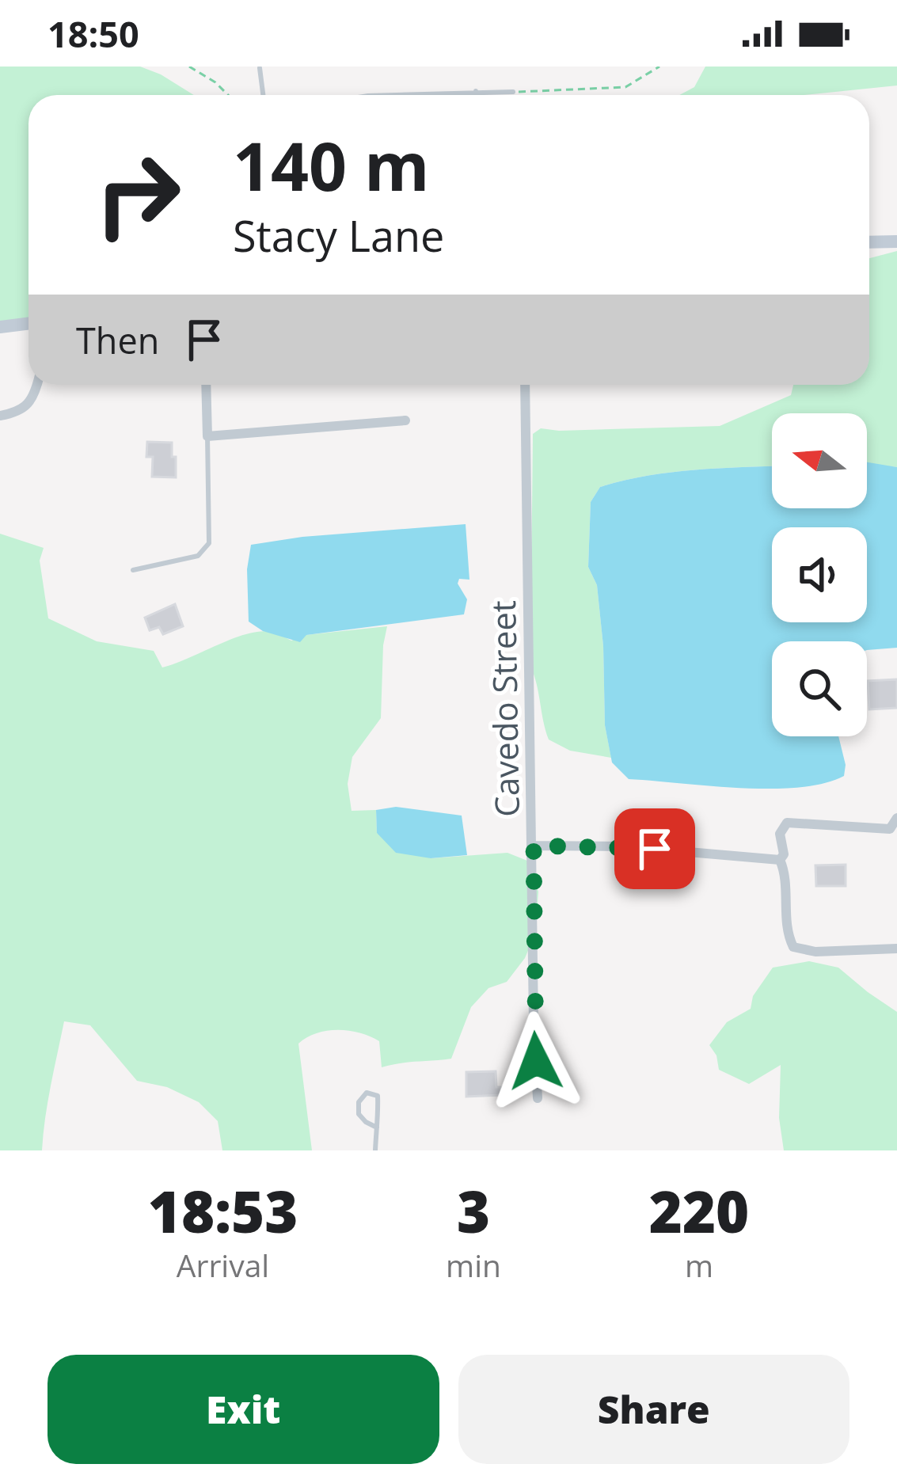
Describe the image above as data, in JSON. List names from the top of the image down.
{
  "streets": {
    "street": ["Cavedo Street"]
  },
  "north": "left",
  "page": {
    "status": "18:50",
    "turn": ["140 m", "Stacy Lane"],
    "then": "Then",
    "eta": [
      "18:53",
      "Arrival",
      "3",
      "min",
      "220",
      "m"
    ],
    "buttons": ["Exit", "Share"]
  }
}
